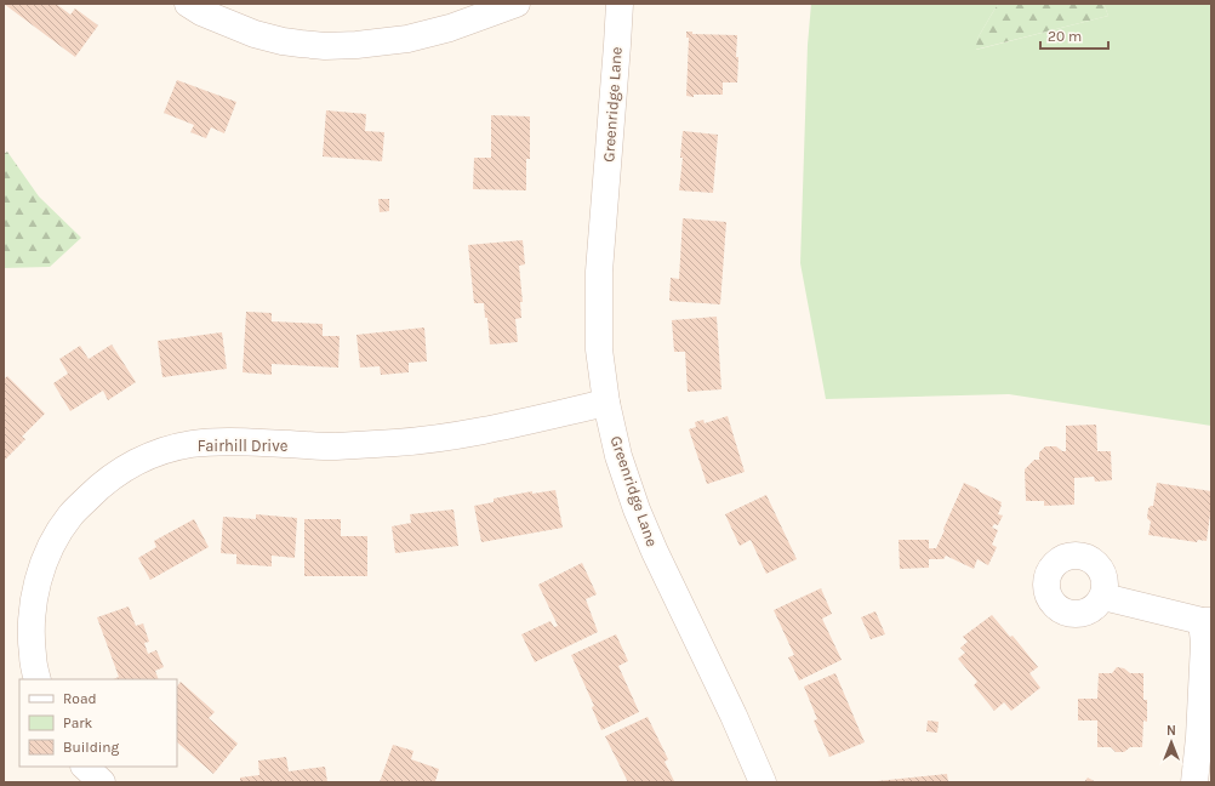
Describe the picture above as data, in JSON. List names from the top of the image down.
{
  "streets": {
    "street": ["Greenridge Lane", "Fairhill Drive"]
  },
  "crossings": [
    ["Greenridge Lane", "Fairhill Drive"]
  ],
  "legend": ["Road", "Park", "Building"],
  "scale_bar": "20 m",
  "north": "top"
}
